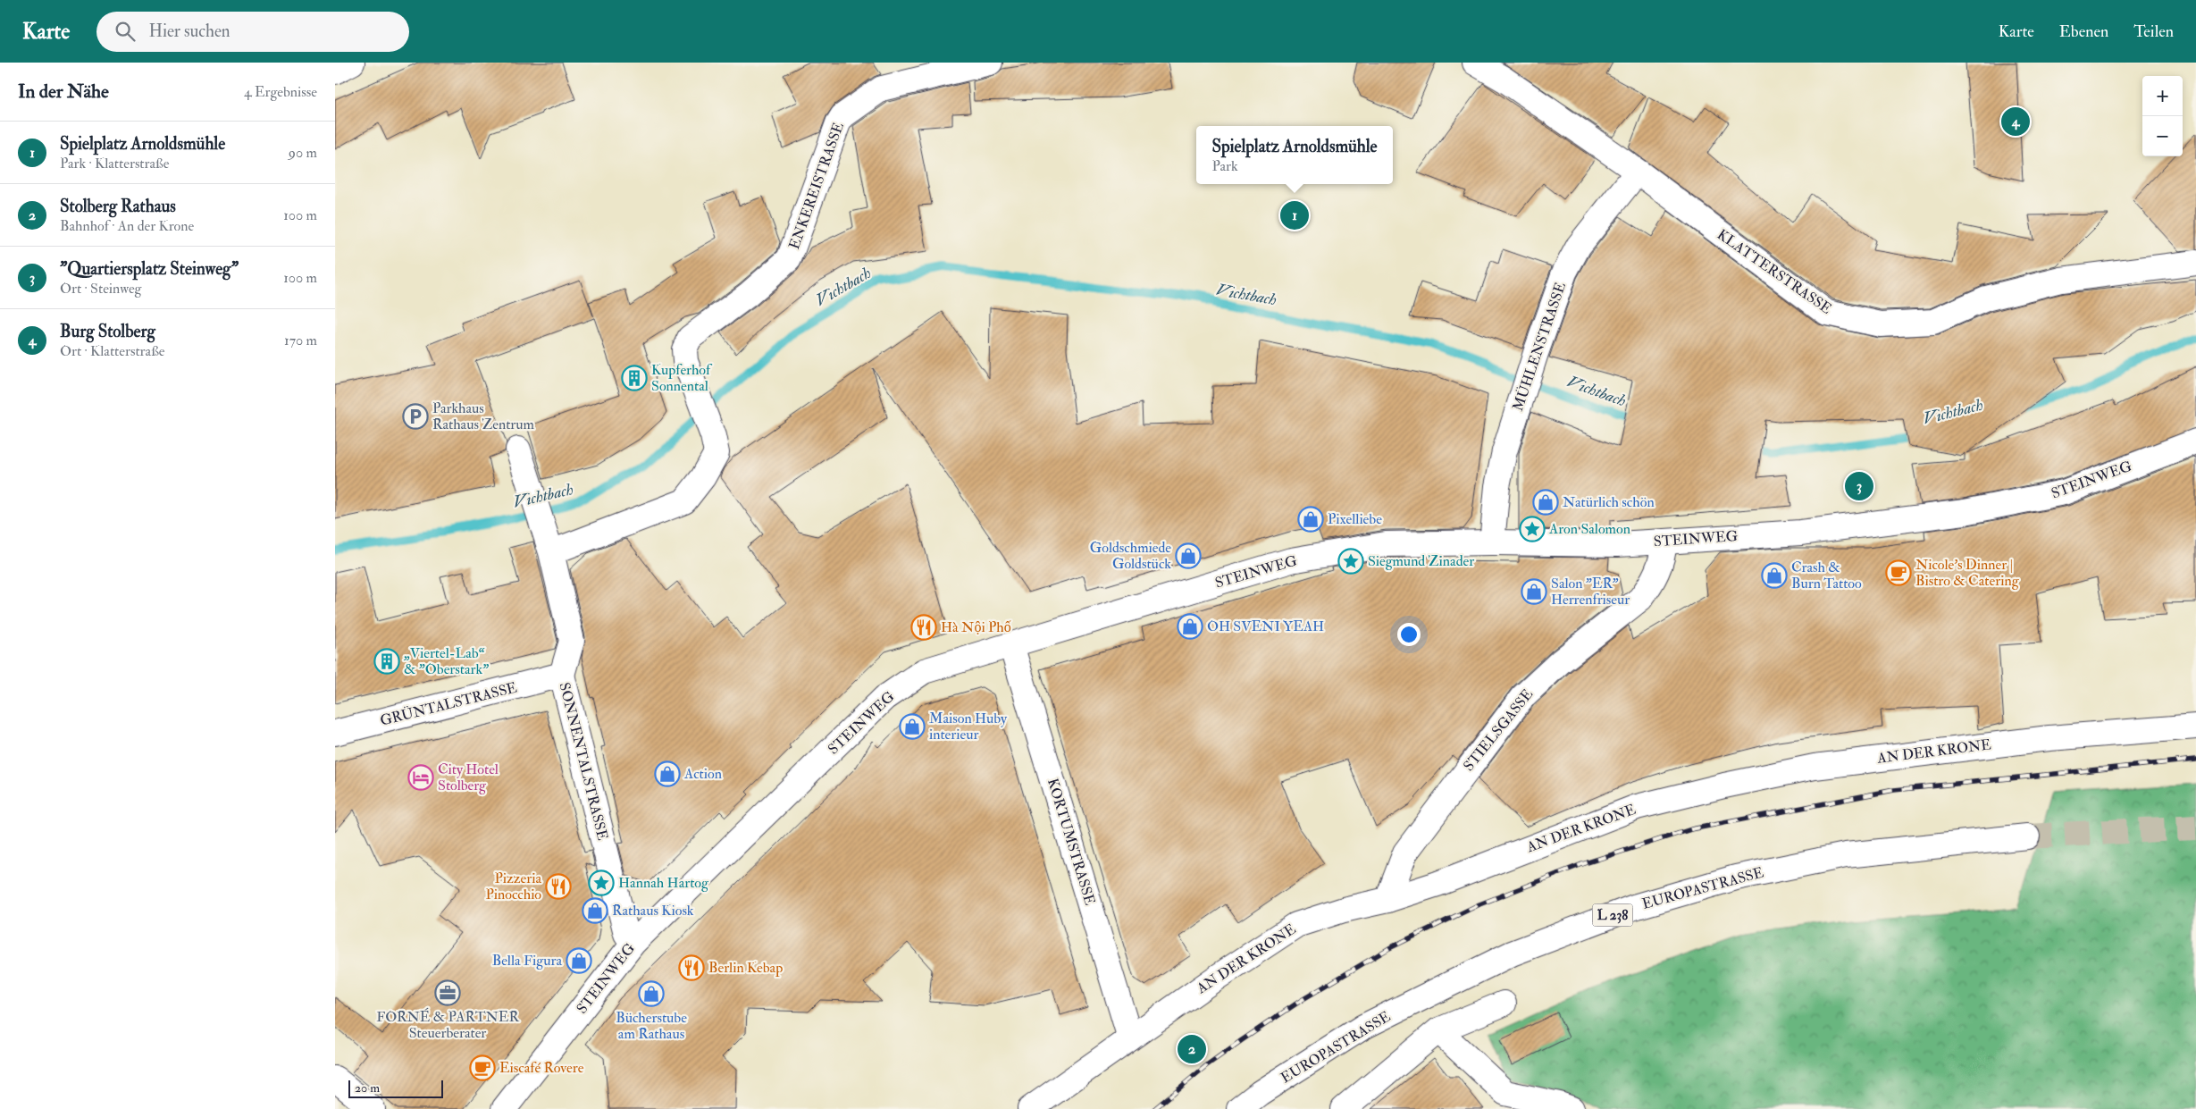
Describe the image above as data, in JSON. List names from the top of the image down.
{
  "streets": {
    "street": [
      "ENKEREISTRASSE",
      "KLATTERSTRASSE",
      "MÜHLENSTRASSE",
      "STEINWEG",
      "GRÜNTALSTRASSE",
      "STIELSGASSE",
      "AN DER KRONE",
      "SONNENTALSTRASSE",
      "KORTUMSTRASSE",
      "EUROPASTRASSE",
      "L 238"
    ]
  },
  "crossings": [
    ["ENKEREISTRASSE", "SONNENTALSTRASSE"],
    ["KLATTERSTRASSE", "MÜHLENSTRASSE"],
    ["MÜHLENSTRASSE", "STEINWEG"],
    ["STEINWEG", "STIELSGASSE"],
    ["STEINWEG", "SONNENTALSTRASSE"],
    ["STEINWEG", "KORTUMSTRASSE"],
    ["GRÜNTALSTRASSE", "SONNENTALSTRASSE"],
    ["STIELSGASSE", "AN DER KRONE"],
    ["AN DER KRONE", "KORTUMSTRASSE"]
  ],
  "water": ["Vichtbach"],
  "places": {
    "building": ["Kupferhof Sonnental", "„Viertel-Lab“ & \"Oberstark\""],
    "parking": ["Parkhaus Rathaus Zentrum"],
    "shop": [
      "Natürlich schön",
      "Pixelliebe",
      "Goldschmiede Goldstück",
      "Crash & Burn Tattoo",
      "Salon \"ER\" Herrenfriseur",
      "OH SVENI YEAH",
      "Maison Huby interieur",
      "Action",
      "Rathaus Kiosk",
      "Bella Figura",
      "Bücherstube am Rathaus"
    ],
    "place": ["Aron Salomon", "Siegmund Zinader", "Hannah Hartog"],
    "cafe": ["Nicole's Dinner | Bistro & Catering", "Eiscafé Rovere"],
    "restaurant": ["Hà Nội Phố", "Pizzeria Pinocchio", "Berlin Kebap"],
    "hotel": ["City Hotel Stolberg"],
    "office": ["FORNÉ & PARTNER Steuerberater"]
  },
  "scale_bar": "20 m",
  "page": {
    "header": "Karte",
    "search": "Hier suchen",
    "nav": ["Karte", "Ebenen", "Teilen"],
    "heading": ["In der Nähe", "4 Ergebnisse"],
    "map_buttons": ["+", "−"],
    "pins": [
      "4",
      "1",
      "3",
      "2"
    ],
    "list": [
      {
        "mark": "1",
        "name": "Spielplatz Arnoldsmühle",
        "note": "Park · Klatterstraße",
        "value": "90 m"
      },
      {
        "mark": "2",
        "name": "Stolberg Rathaus",
        "note": "Bahnhof · An der Krone",
        "value": "100 m"
      },
      {
        "mark": "3",
        "name": "\"Quartiersplatz Steinweg\"",
        "note": "Ort · Steinweg",
        "value": "100 m"
      },
      {
        "mark": "4",
        "name": "Burg Stolberg",
        "note": "Ort · Klatterstraße",
        "value": "170 m"
      }
    ],
    "popup": ["Spielplatz Arnoldsmühle", "Park"],
    "scale": "20 m"
  }
}
